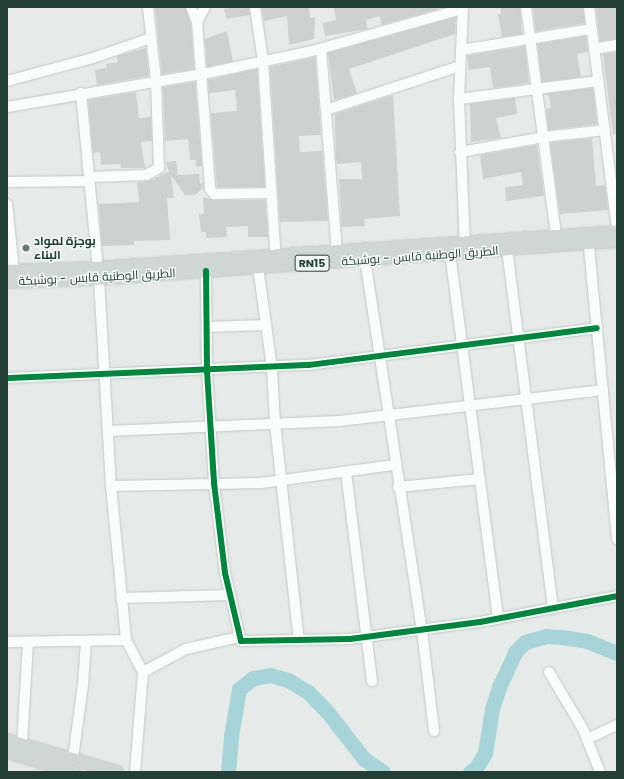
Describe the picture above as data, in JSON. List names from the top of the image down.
{
  "streets": {
    "main road": ["الطريق الوطنية قابس - بوشبكة", "RN15"]
  },
  "places": ["بوجزة لمواد البناء"]
}
